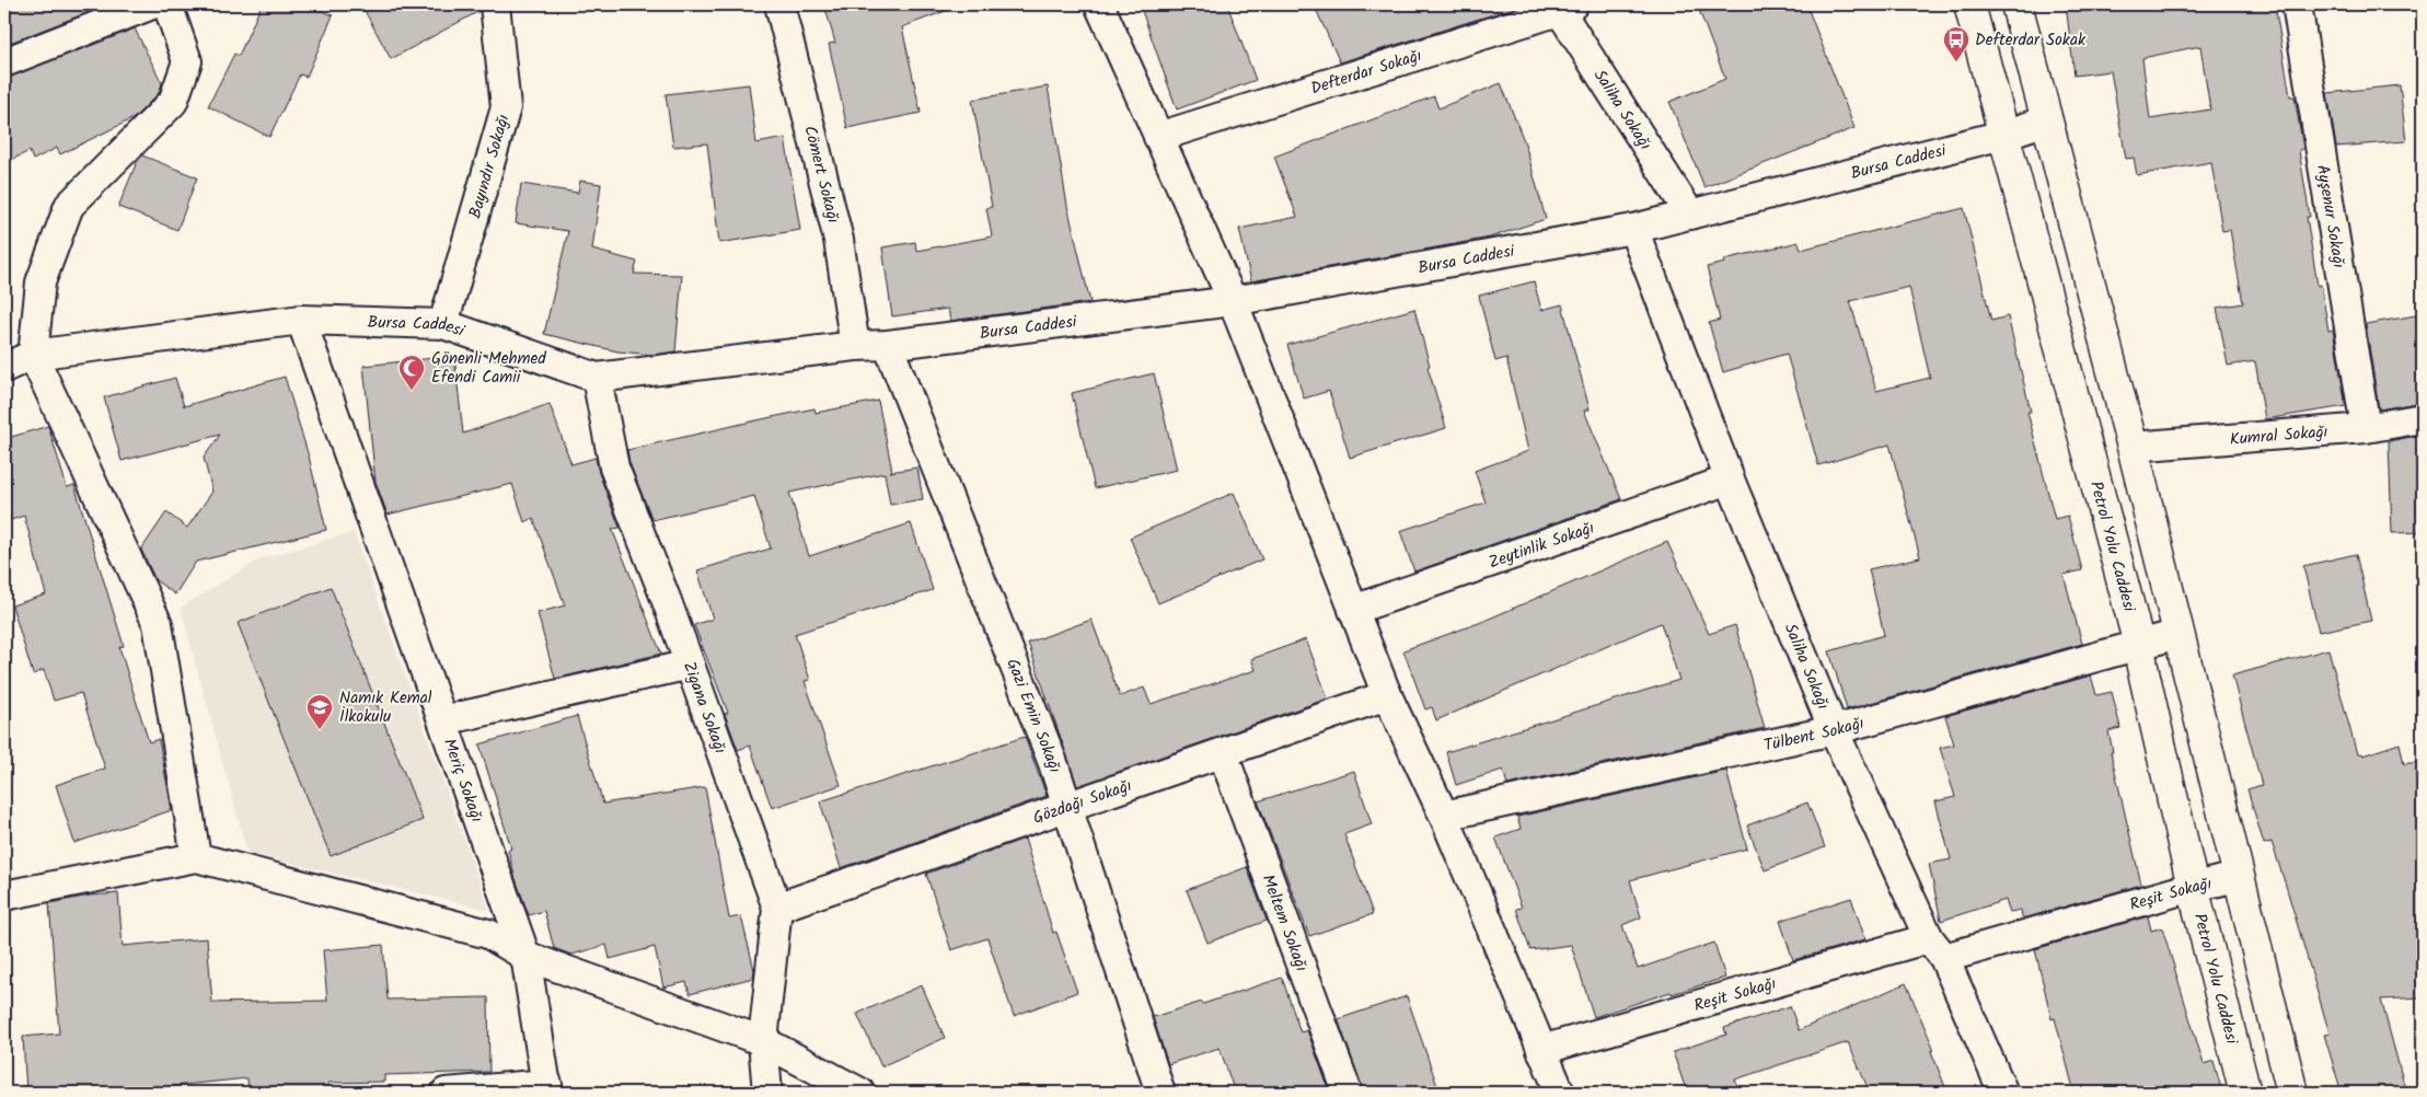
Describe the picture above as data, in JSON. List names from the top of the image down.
{
  "streets": {
    "main road": ["Petrol Yolu Caddesi"],
    "street": [
      "Defterdar Sokağı",
      "Saliha Sokağı",
      "Bursa Caddesi",
      "Bayındır Sokağı",
      "Cömert Sokağı",
      "Ayşenur Sokağı",
      "Kumral Sokağı",
      "Zeytinlik Sokağı",
      "Zigana Sokağı",
      "Gazi Emin Sokağı",
      "Tülbent Sokağı",
      "Meriç Sokağı",
      "Gözdağı Sokağı",
      "Reşit Sokağı",
      "Meltem Sokağı"
    ]
  },
  "crossings": [
    ["Defterdar Sokağı", "Saliha Sokağı"],
    ["Saliha Sokağı", "Bursa Caddesi"],
    ["Saliha Sokağı", "Zeytinlik Sokağı"],
    ["Saliha Sokağı", "Tülbent Sokağı"],
    ["Saliha Sokağı", "Reşit Sokağı"],
    ["Bursa Caddesi", "Bayındır Sokağı"],
    ["Bursa Caddesi", "Cömert Sokağı"],
    ["Bursa Caddesi", "Petrol Yolu Caddesi"],
    ["Bursa Caddesi", "Zigana Sokağı"],
    ["Bursa Caddesi", "Gazi Emin Sokağı"],
    ["Bursa Caddesi", "Meriç Sokağı"],
    ["Ayşenur Sokağı", "Kumral Sokağı"],
    ["Petrol Yolu Caddesi", "Tülbent Sokağı"],
    ["Petrol Yolu Caddesi", "Reşit Sokağı"],
    ["Zigana Sokağı", "Gözdağı Sokağı"],
    ["Gazi Emin Sokağı", "Gözdağı Sokağı"],
    ["Gözdağı Sokağı", "Meltem Sokağı"]
  ],
  "places": {
    "bus stop": ["Defterdar Sokak"],
    "mosque": ["Gönenli Mehmed Efendi Camii"],
    "school or university": ["Namık Kemal İlkokulu"]
  }
}
